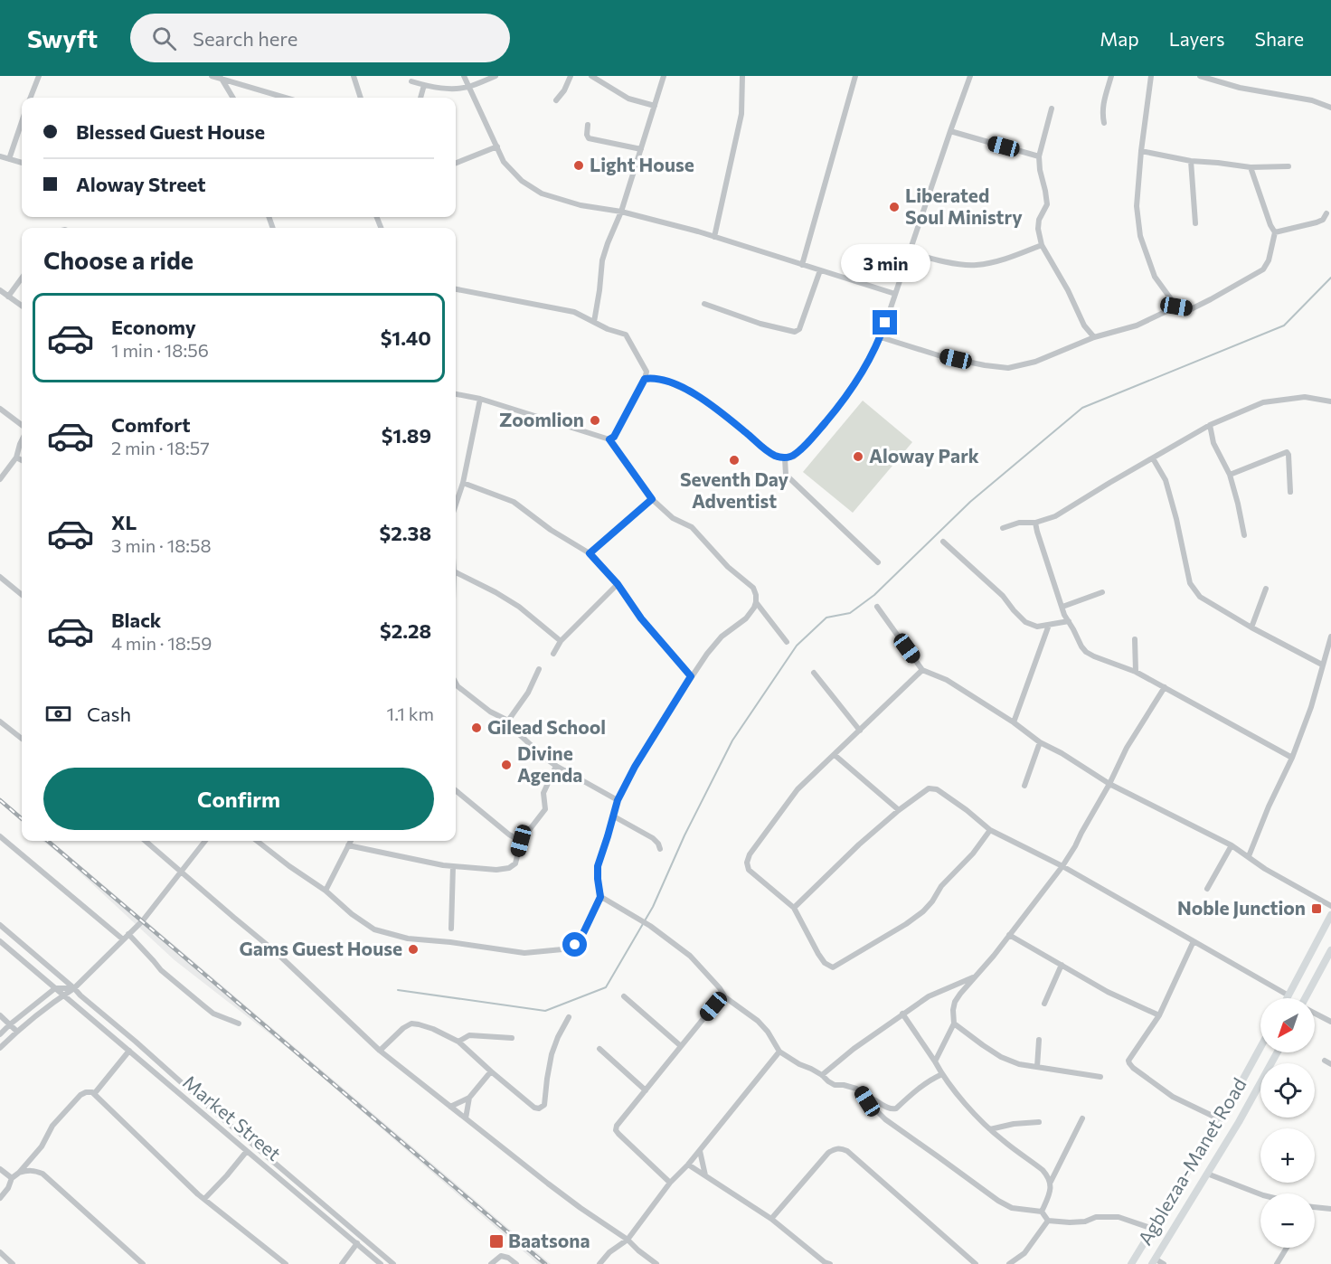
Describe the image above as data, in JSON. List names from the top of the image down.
{
  "streets": {
    "main road": ["Agblezaa-Manet Road"],
    "street": ["Market Street"]
  },
  "places": {
    "other": [
      "Light House",
      "Liberated Soul Ministry",
      "Zoomlion",
      "Aloway Park",
      "Seventh Day Adventist",
      "Gilead School",
      "Divine Agenda",
      "Gams Guest House"
    ],
    "transit": ["Noble Junction", "Baatsona"]
  },
  "north": "bottom left",
  "page": {
    "header": "Swyft",
    "search": "Search here",
    "nav": ["Map", "Layers", "Share"],
    "banner": ["Blessed Guest House", "Aloway Street"],
    "heading": "Choose a ride",
    "bubble": "3 min",
    "list": [
      {
        "name": "Economy",
        "note": "1 min · 18:56",
        "value": "$1.40"
      },
      {
        "name": "Comfort",
        "note": "2 min · 18:57",
        "value": "$1.89"
      },
      {
        "name": "XL",
        "note": "3 min · 18:58",
        "value": "$2.38"
      },
      {
        "name": "Black",
        "note": "4 min · 18:59",
        "value": "$2.28"
      }
    ],
    "pay": ["Cash", "1.1 km"],
    "buttons": "Confirm",
    "map_buttons": ["+", "−"]
  }
}
